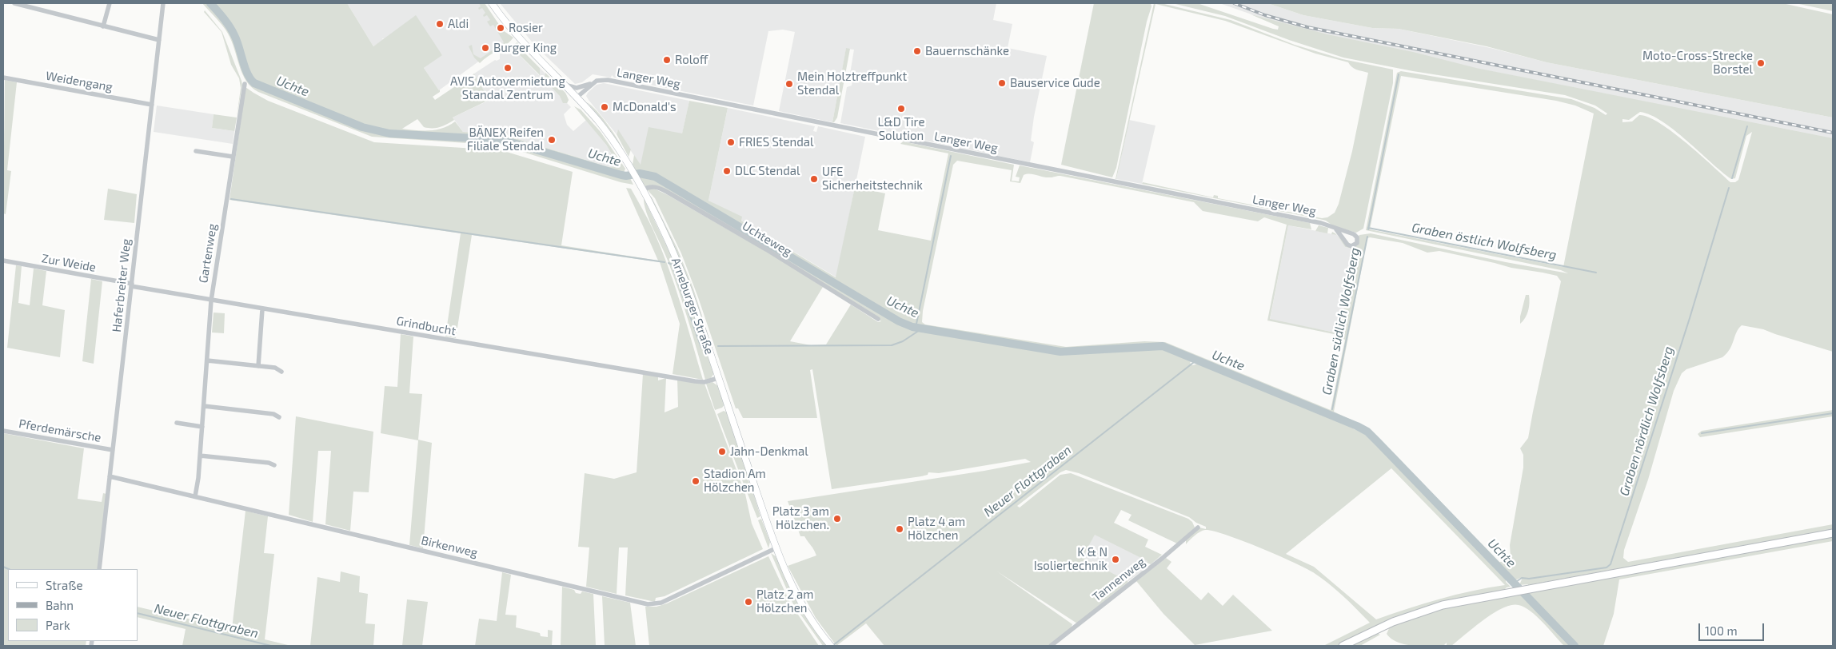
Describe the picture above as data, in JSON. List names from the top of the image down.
{
  "streets": {
    "main road": ["Arneburger Straße"],
    "street": [
      "Langer Weg",
      "Weidengang",
      "Uchteweg",
      "Gartenweg",
      "Zur Weide",
      "Haferbreiter Weg",
      "Grindbucht",
      "Pferdemärsche",
      "Birkenweg",
      "Tannenweg"
    ]
  },
  "crossings": [
    ["Langer Weg", "Arneburger Straße"],
    ["Weidengang", "Haferbreiter Weg"],
    ["Uchteweg", "Arneburger Straße"],
    ["Gartenweg", "Grindbucht"],
    ["Gartenweg", "Birkenweg"],
    ["Zur Weide", "Haferbreiter Weg"],
    ["Zur Weide", "Grindbucht"],
    ["Haferbreiter Weg", "Grindbucht"],
    ["Haferbreiter Weg", "Pferdemärsche"],
    ["Haferbreiter Weg", "Birkenweg"],
    ["Arneburger Straße", "Grindbucht"],
    ["Arneburger Straße", "Birkenweg"]
  ],
  "water": [
    "Uchte",
    "Graben östlich Wolfsberg",
    "Graben südlich Wolfsberg",
    "Graben nördlich Wolfsberg",
    "Neuer Flottgraben"
  ],
  "places": [
    "Aldi",
    "Rosier",
    "Burger King",
    "Bauernschänke",
    "Roloff",
    "Moto-Cross-Strecke Borstel",
    "AVIS Autovermietung Standal Zentrum",
    "Bauservice Gude",
    "Mein Holztreffpunkt Stendal",
    "McDonald's",
    "L&D Tire Solution",
    "BÄNEX Reifen Filiale Stendal",
    "FRIES Stendal",
    "DLC Stendal",
    "UFE Sicherheitstechnik",
    "Jahn-Denkmal",
    "Stadion Am Hölzchen",
    "Platz 3 am Hölzchen.",
    "Platz 4 am Hölzchen",
    "K & N Isoliertechnik",
    "Platz 2 am Hölzchen"
  ],
  "legend": ["Straße", "Bahn", "Park"],
  "scale_bar": "100 m"
}
